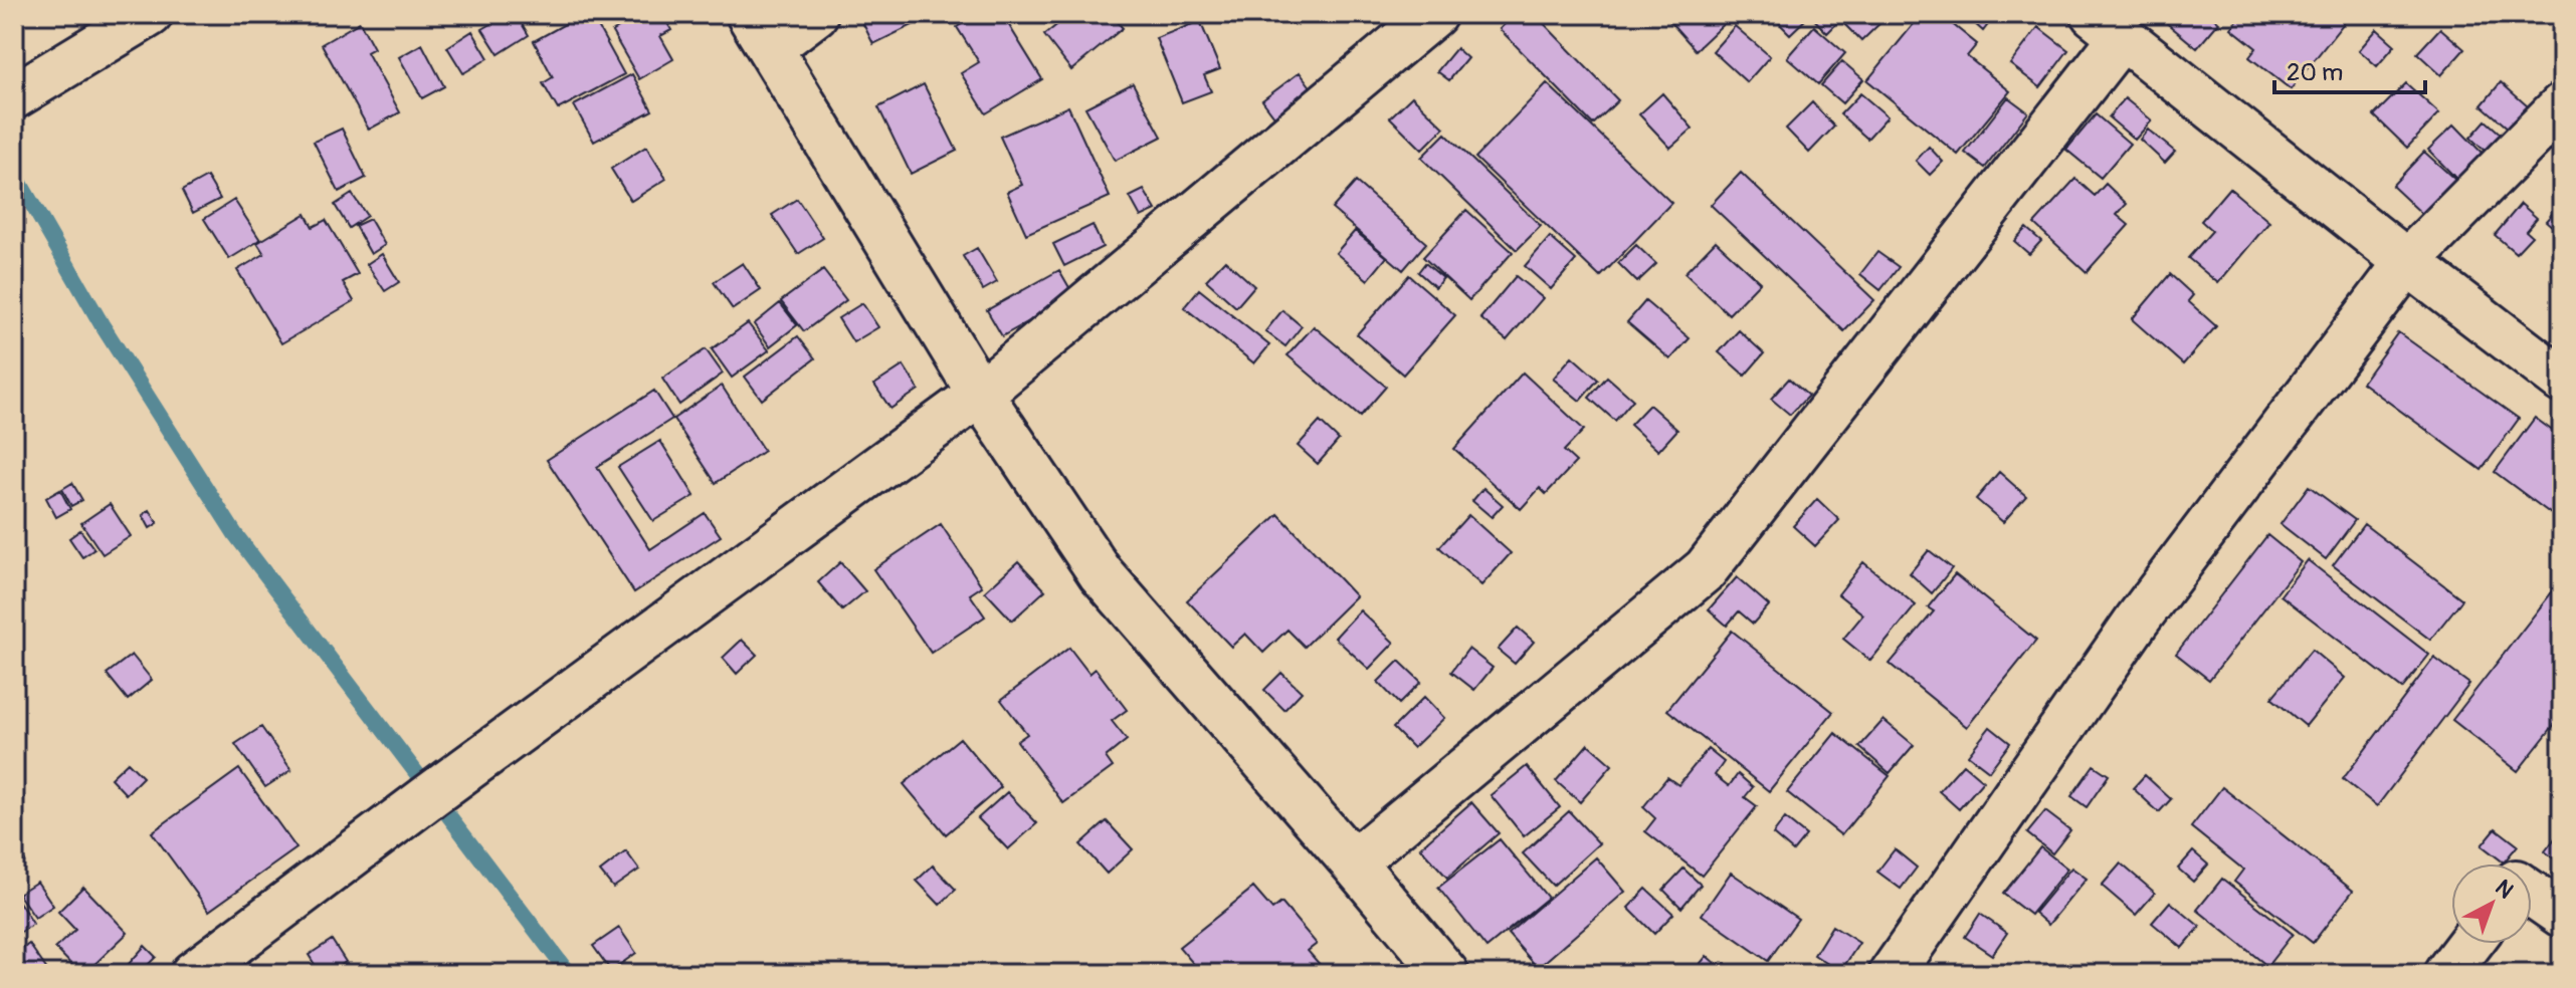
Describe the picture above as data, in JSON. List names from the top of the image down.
{
  "scale_bar": "20 m",
  "north": "top right"
}
